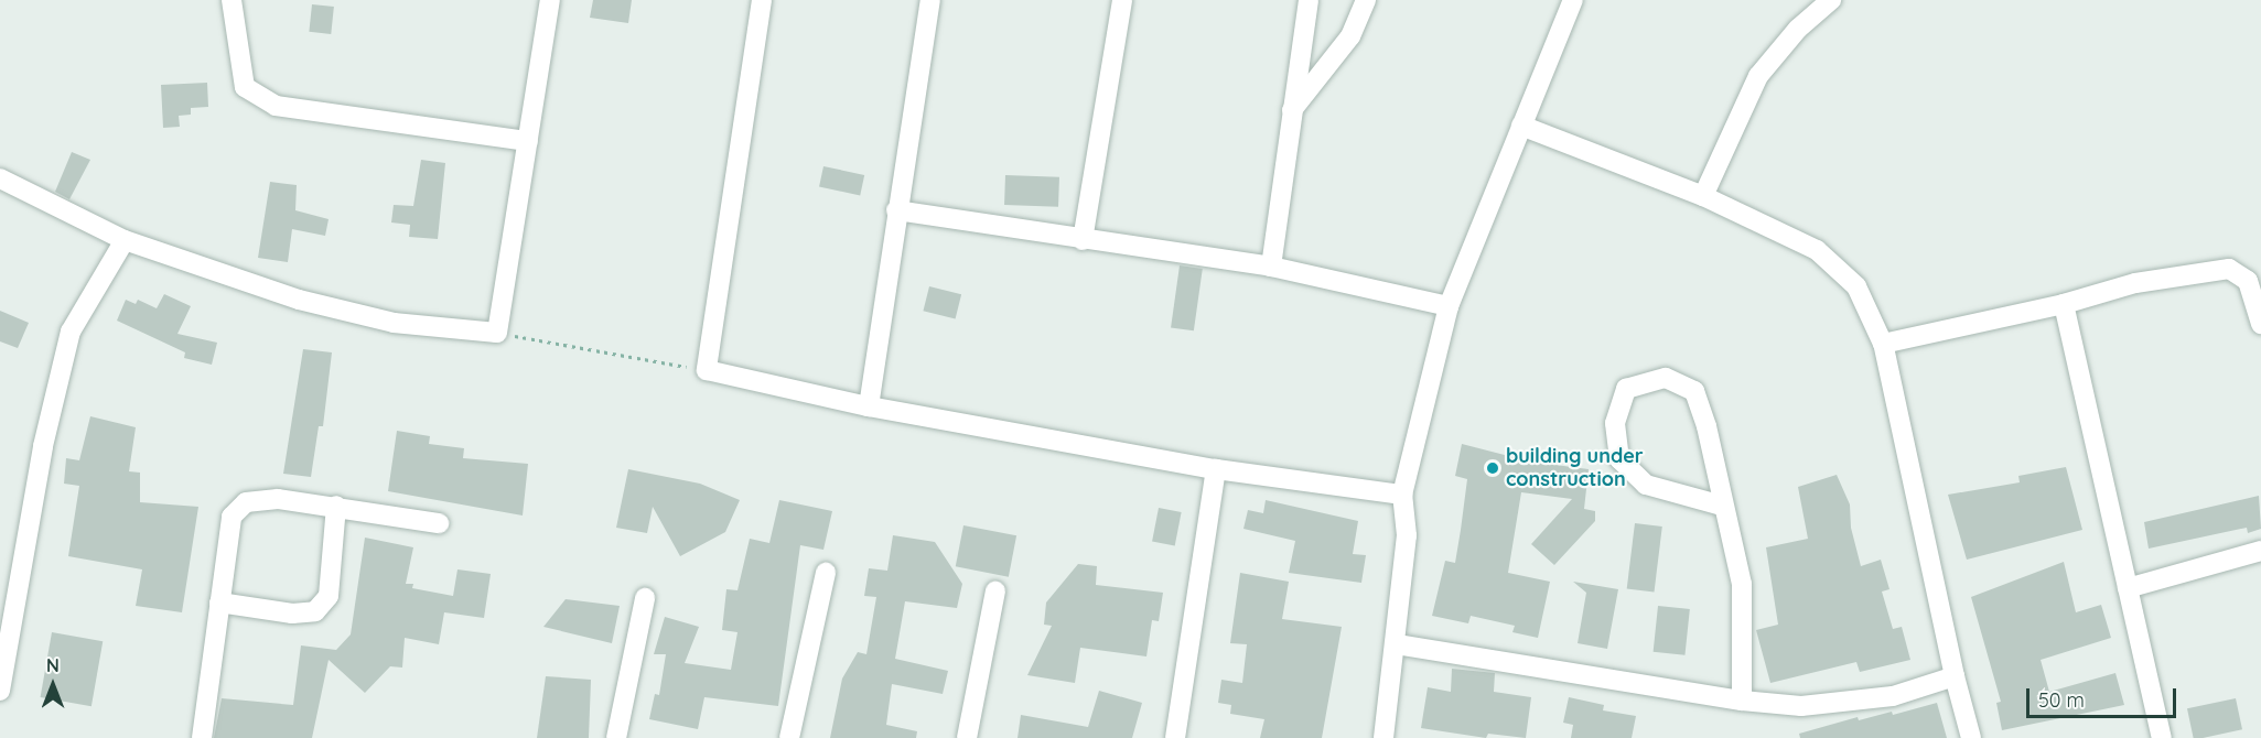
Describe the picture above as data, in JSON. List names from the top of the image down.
{
  "places": ["building under construction"],
  "scale_bar": "50 m",
  "north": "top"
}
